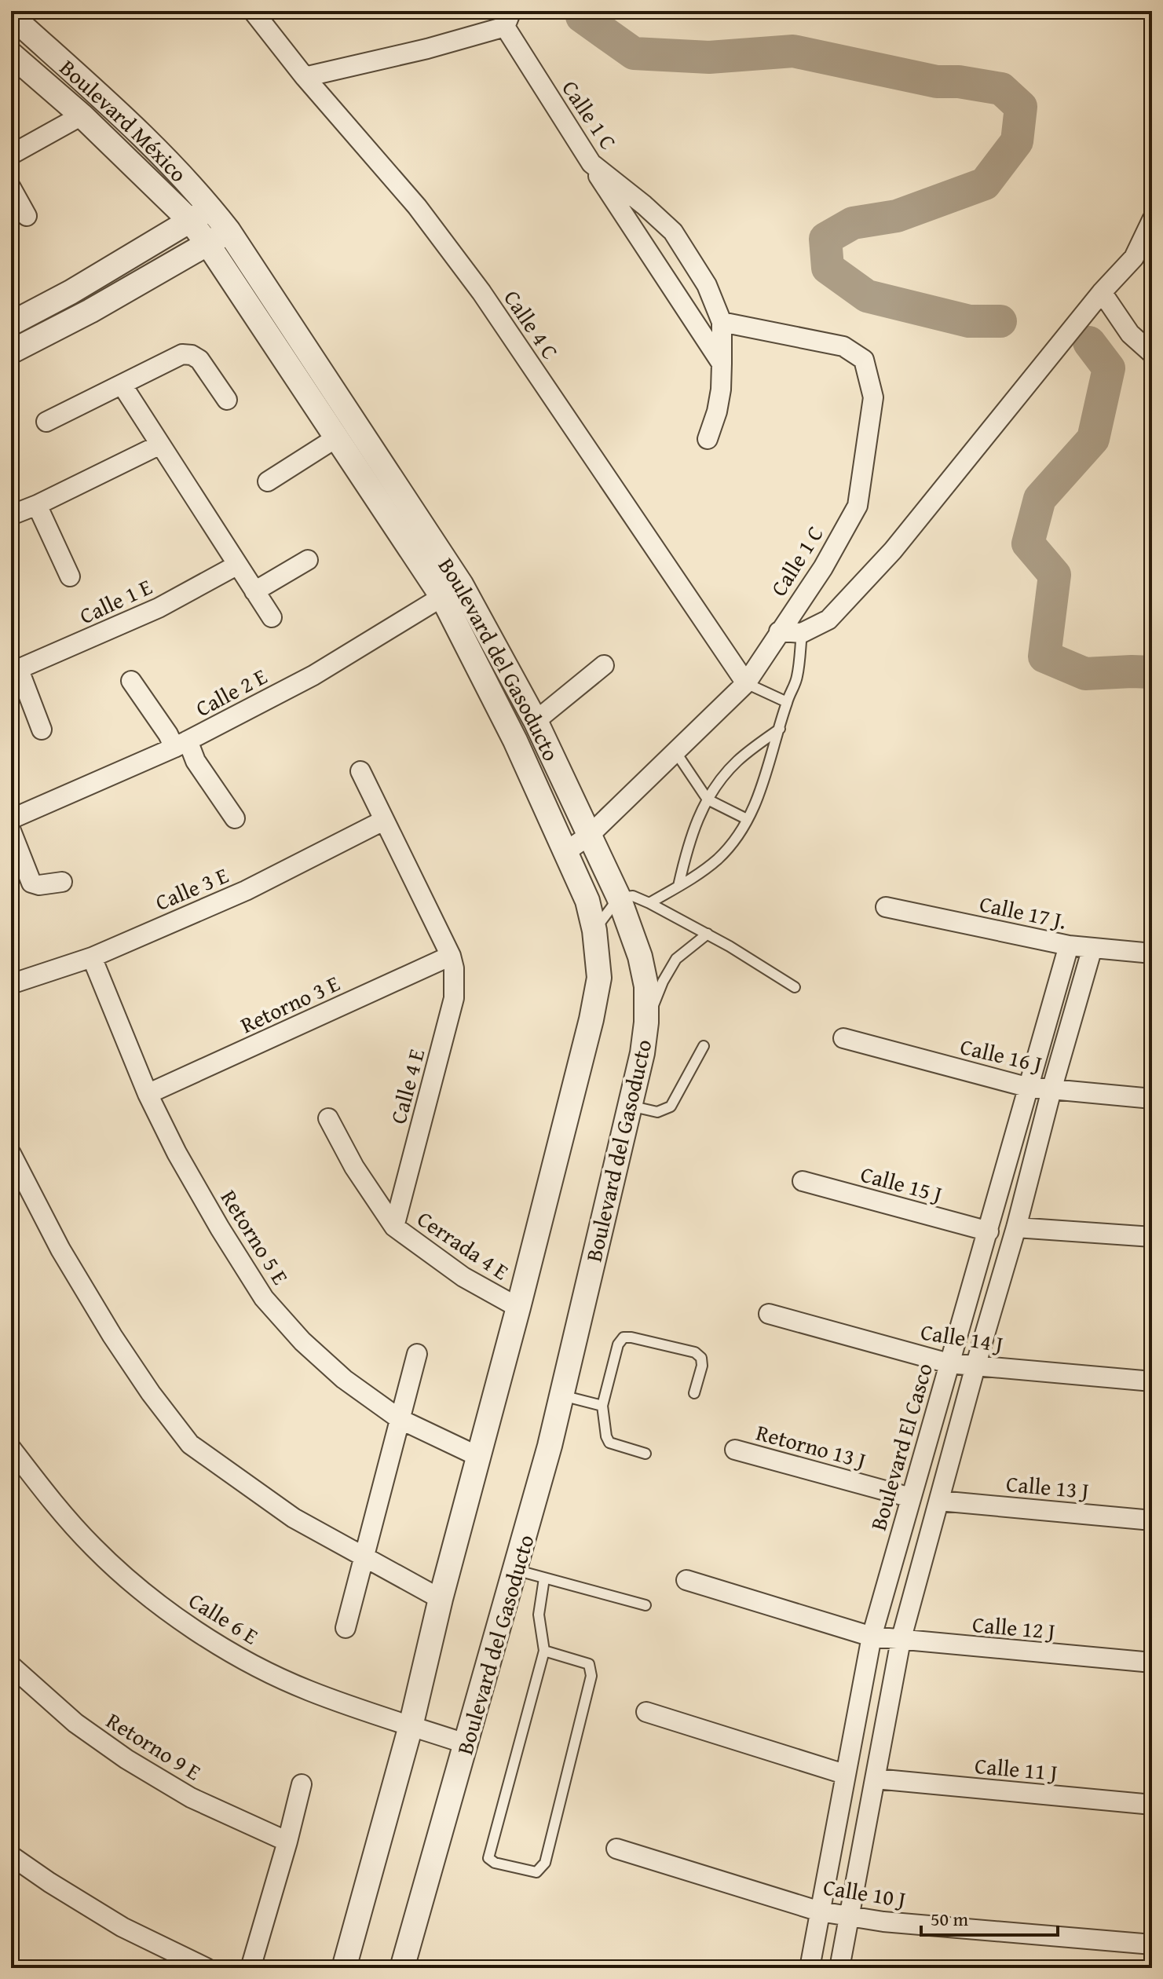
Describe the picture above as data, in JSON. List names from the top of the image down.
{
  "streets": {
    "street": [
      "Calle 1 C",
      "Boulevard México",
      "Calle 4 C",
      "Calle 1 E",
      "Boulevard del Gasoducto",
      "Calle 2 E",
      "Calle 3 E",
      "Calle 17 J.",
      "Retorno 3 E",
      "Calle 16 J",
      "Calle 4 E",
      "Calle 15 J",
      "Retorno 5 E",
      "Cerrada 4 E",
      "Calle 14 J",
      "Retorno 13 J",
      "Boulevard El Casco",
      "Calle 13 J",
      "Calle 6 E",
      "Calle 12 J",
      "Retorno 9 E",
      "Calle 11 J",
      "Calle 10 J"
    ]
  },
  "crossings": [
    ["Calle 1 C", "Calle 4 C"],
    ["Calle 1 C", "Boulevard del Gasoducto"],
    ["Boulevard México", "Boulevard del Gasoducto"],
    ["Boulevard del Gasoducto", "Calle 2 E"],
    ["Boulevard del Gasoducto", "Retorno 5 E"],
    ["Boulevard del Gasoducto", "Cerrada 4 E"],
    ["Boulevard del Gasoducto", "Calle 6 E"],
    ["Calle 3 E", "Retorno 5 E"],
    ["Calle 17 J.", "Boulevard El Casco"],
    ["Retorno 3 E", "Calle 4 E"],
    ["Retorno 3 E", "Retorno 5 E"],
    ["Calle 16 J", "Boulevard El Casco"],
    ["Calle 4 E", "Cerrada 4 E"],
    ["Calle 15 J", "Boulevard El Casco"],
    ["Calle 14 J", "Boulevard El Casco"],
    ["Retorno 13 J", "Boulevard El Casco"],
    ["Boulevard El Casco", "Calle 12 J"],
    ["Boulevard El Casco", "Calle 10 J"]
  ],
  "scale_bar": "50 m"
}
